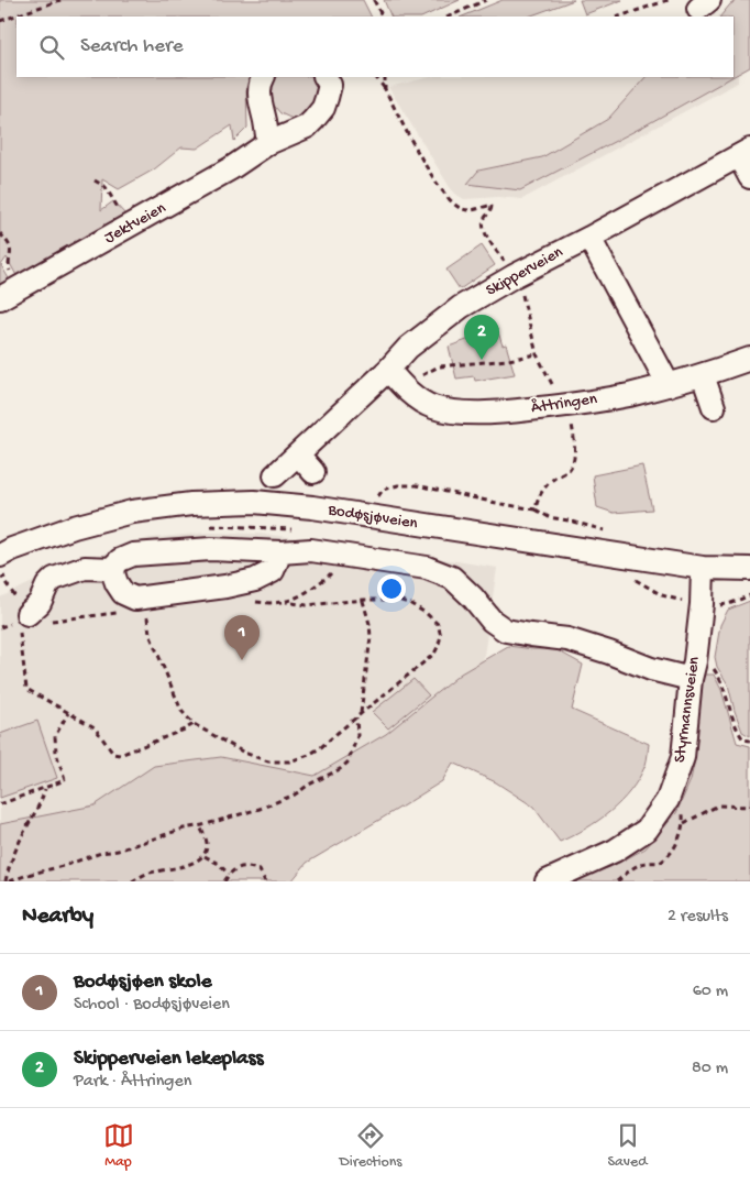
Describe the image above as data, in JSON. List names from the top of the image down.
{
  "streets": {
    "street": [
      "Jektveien",
      "Skipperveien",
      "Åttringen",
      "Bodøsjøveien",
      "Styrmannsveien"
    ]
  },
  "crossings": [
    ["Skipperveien", "Åttringen"],
    ["Bodøsjøveien", "Styrmannsveien"]
  ],
  "page": {
    "search": "Search here",
    "pins": ["2", "1"],
    "heading": ["Nearby", "2 results"],
    "list": [
      {
        "mark": "1",
        "name": "Bodøsjøen skole",
        "note": "School · Bodøsjøveien",
        "value": "60 m"
      },
      {
        "mark": "2",
        "name": "Skipperveien lekeplass",
        "note": "Park · Åttringen",
        "value": "80 m"
      }
    ],
    "nav": ["Map", "Directions", "Saved"]
  }
}
